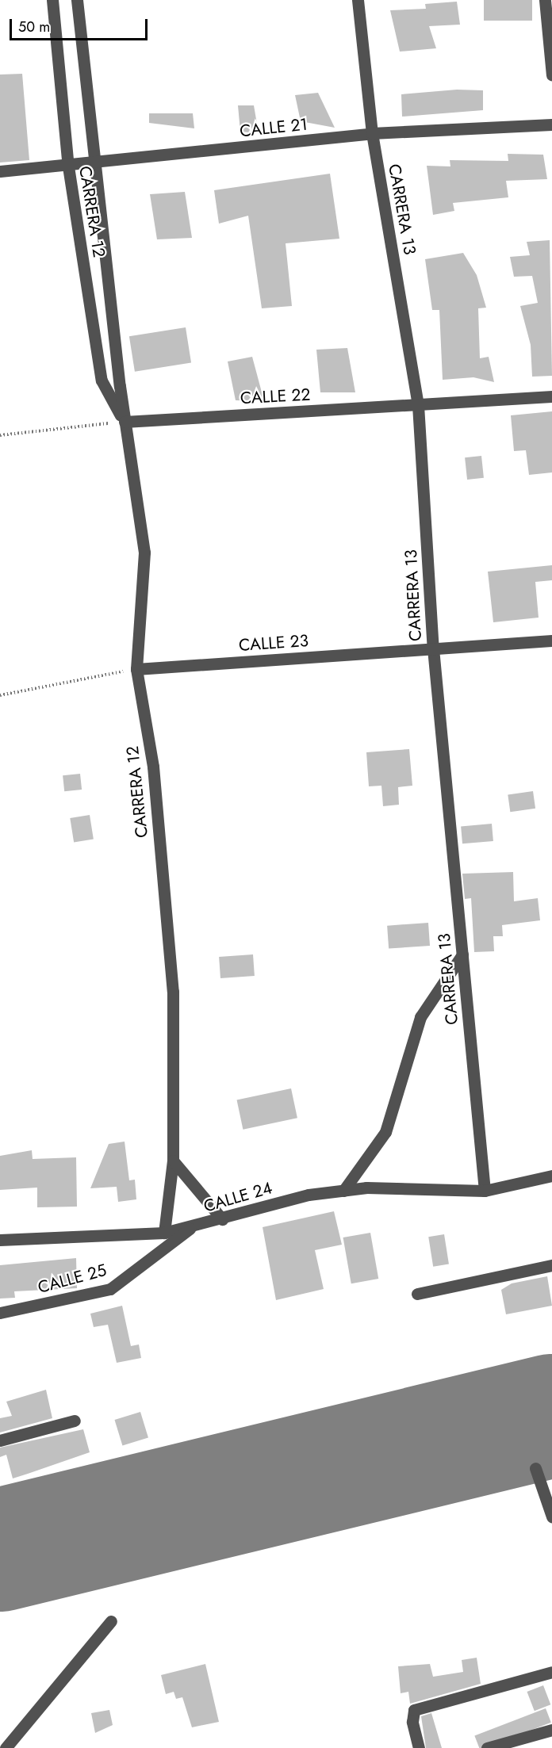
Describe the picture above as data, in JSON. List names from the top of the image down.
{
  "streets": {
    "street": [
      "CALLE 21",
      "CARRERA 13",
      "CARRERA 12",
      "CALLE 22",
      "CALLE 23",
      "CALLE 24",
      "CALLE 25"
    ]
  },
  "crossings": [
    ["CALLE 21", "CARRERA 13"],
    ["CALLE 21", "CARRERA 12"],
    ["CARRERA 13", "CALLE 22"],
    ["CARRERA 13", "CALLE 23"],
    ["CARRERA 13", "CALLE 24"],
    ["CARRERA 12", "CALLE 22"],
    ["CARRERA 12", "CALLE 23"],
    ["CARRERA 12", "CALLE 24"],
    ["CALLE 24", "CALLE 25"]
  ],
  "scale_bar": "50 m"
}
